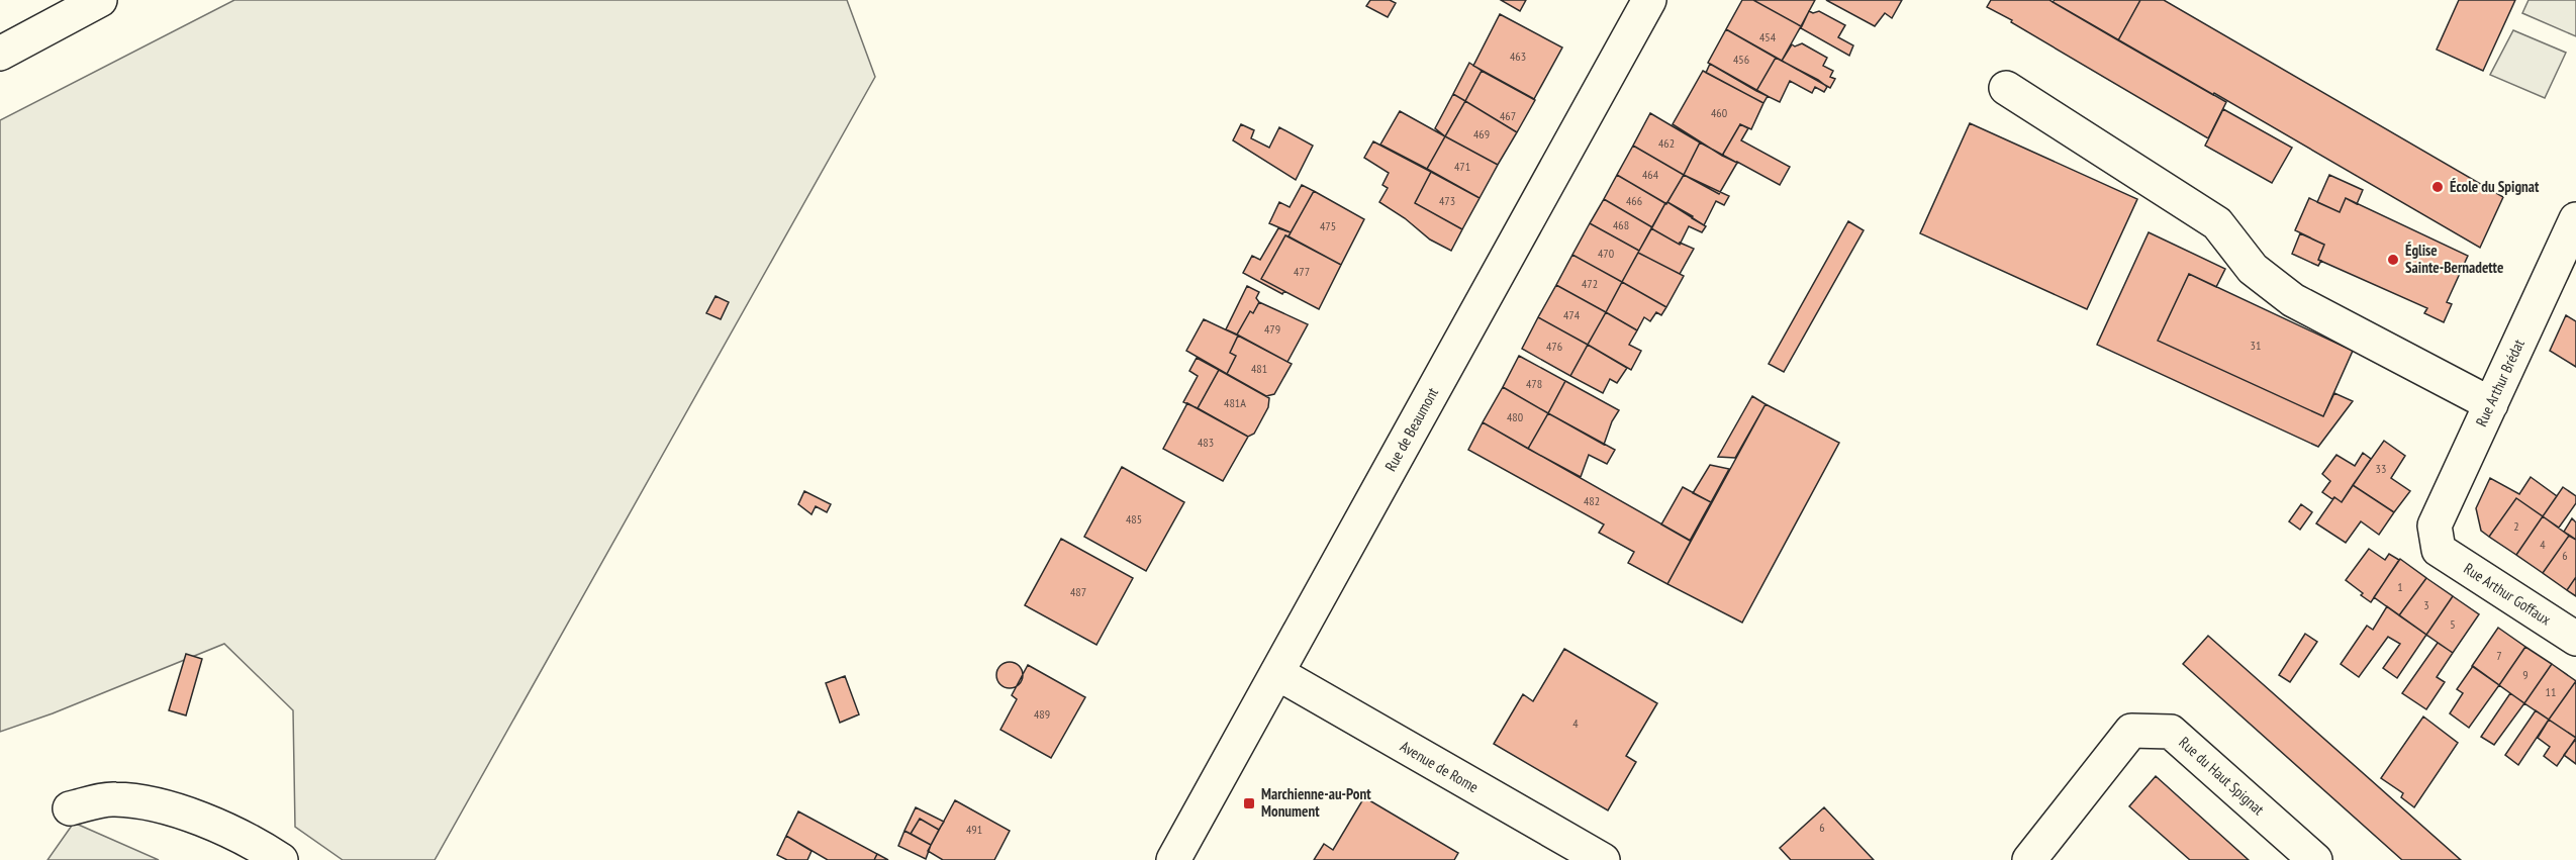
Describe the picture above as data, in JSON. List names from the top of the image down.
{
  "streets": {
    "street": [
      "Rue Arthur Brédat",
      "Rue de Beaumont",
      "Rue Arthur Goffaux",
      "Avenue de Rome",
      "Rue du Haut Spignat"
    ]
  },
  "crossings": [
    ["Rue Arthur Brédat", "Rue Arthur Goffaux"],
    ["Rue de Beaumont", "Avenue de Rome"]
  ],
  "places": {
    "other": ["École du Spignat", "Église Sainte-Bernadette"],
    "transit": ["Marchienne-au-Pont Monument"]
  },
  "house_numbers": [
    "454",
    "463",
    "456",
    "460",
    "467",
    "469",
    "462",
    "471",
    "464",
    "473",
    "466",
    "468",
    "475",
    "470",
    "477",
    "472",
    "474",
    "479",
    "31",
    "476",
    "481",
    "478",
    "481A",
    "480",
    "483",
    "33",
    "482",
    "485",
    "2",
    "4",
    "6",
    "1",
    "487",
    "3",
    "5",
    "7",
    "9",
    "11",
    "489",
    "4",
    "6",
    "491"
  ]
}
